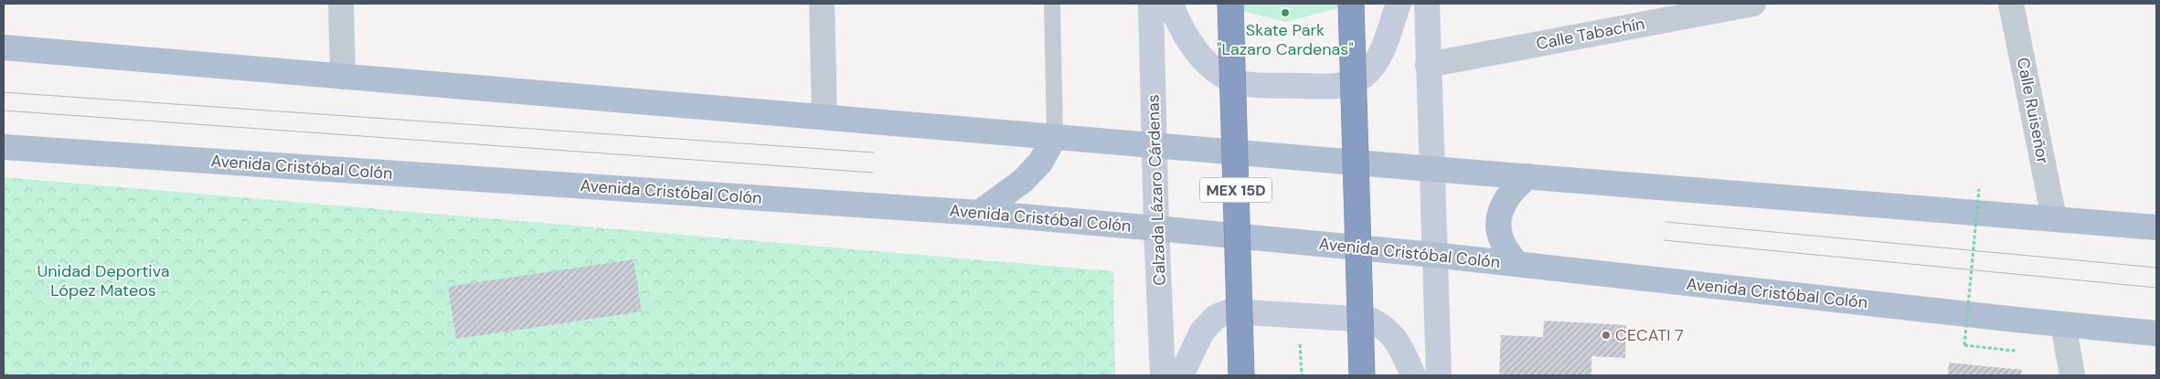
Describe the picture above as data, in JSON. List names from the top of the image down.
{
  "streets": {
    "highway": ["MEX 15D"],
    "main road": ["Avenida Cristóbal Colón", "Calzada Lázaro Cárdenas"],
    "street": ["Calle Tabachín", "Calle Ruiseñor"]
  },
  "crossings": [
    ["Avenida Cristóbal Colón", "Calzada Lázaro Cárdenas"]
  ],
  "parks": ["Unidad Deportiva López Mateos"],
  "places": ["Skate Park \"Lazaro Cardenas\"", "CECATI 7"]
}
